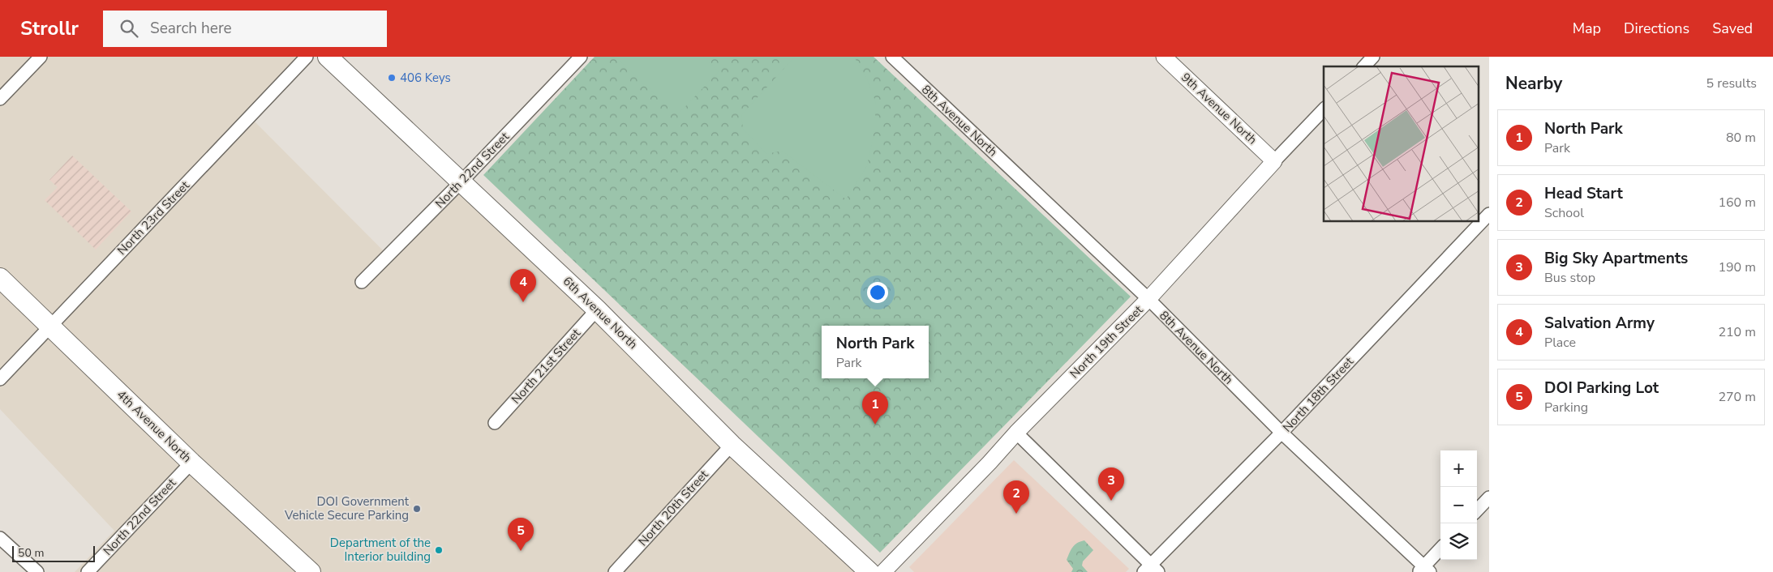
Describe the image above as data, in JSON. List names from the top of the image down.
{
  "streets": {
    "main road": ["6th Avenue North", "4th Avenue North"],
    "street": [
      "9th Avenue North",
      "8th Avenue North",
      "North 22nd Street",
      "North 23rd Street",
      "North 19th Street",
      "North 21st Street",
      "North 18th Street",
      "North 20th Street"
    ]
  },
  "crossings": [
    ["9th Avenue North", "North 19th Street"],
    ["8th Avenue North", "North 19th Street"],
    ["8th Avenue North", "North 18th Street"],
    ["North 22nd Street", "6th Avenue North"],
    ["North 22nd Street", "4th Avenue North"],
    ["North 23rd Street", "4th Avenue North"],
    ["6th Avenue North", "North 21st Street"],
    ["6th Avenue North", "North 20th Street"]
  ],
  "places": ["406 Keys", "DOI Government Vehicle Secure Parking", "Department of the Interior building"],
  "scale_bar": "50 m",
  "page": {
    "header": "Strollr",
    "search": "Search here",
    "nav": ["Map", "Directions", "Saved"],
    "heading": ["Nearby", "5 results"],
    "list": [
      {
        "mark": "1",
        "name": "North Park",
        "note": "Park",
        "value": "80 m"
      },
      {
        "mark": "2",
        "name": "Head Start",
        "note": "School",
        "value": "160 m"
      },
      {
        "mark": "3",
        "name": "Big Sky Apartments",
        "note": "Bus stop",
        "value": "190 m"
      },
      {
        "mark": "4",
        "name": "Salvation Army",
        "note": "Place",
        "value": "210 m"
      },
      {
        "mark": "5",
        "name": "DOI Parking Lot",
        "note": "Parking",
        "value": "270 m"
      }
    ],
    "pins": [
      "4",
      "1",
      "3",
      "2",
      "5"
    ],
    "popup": ["North Park", "Park"],
    "map_buttons": ["+", "−"],
    "scale": "50 m"
  }
}
